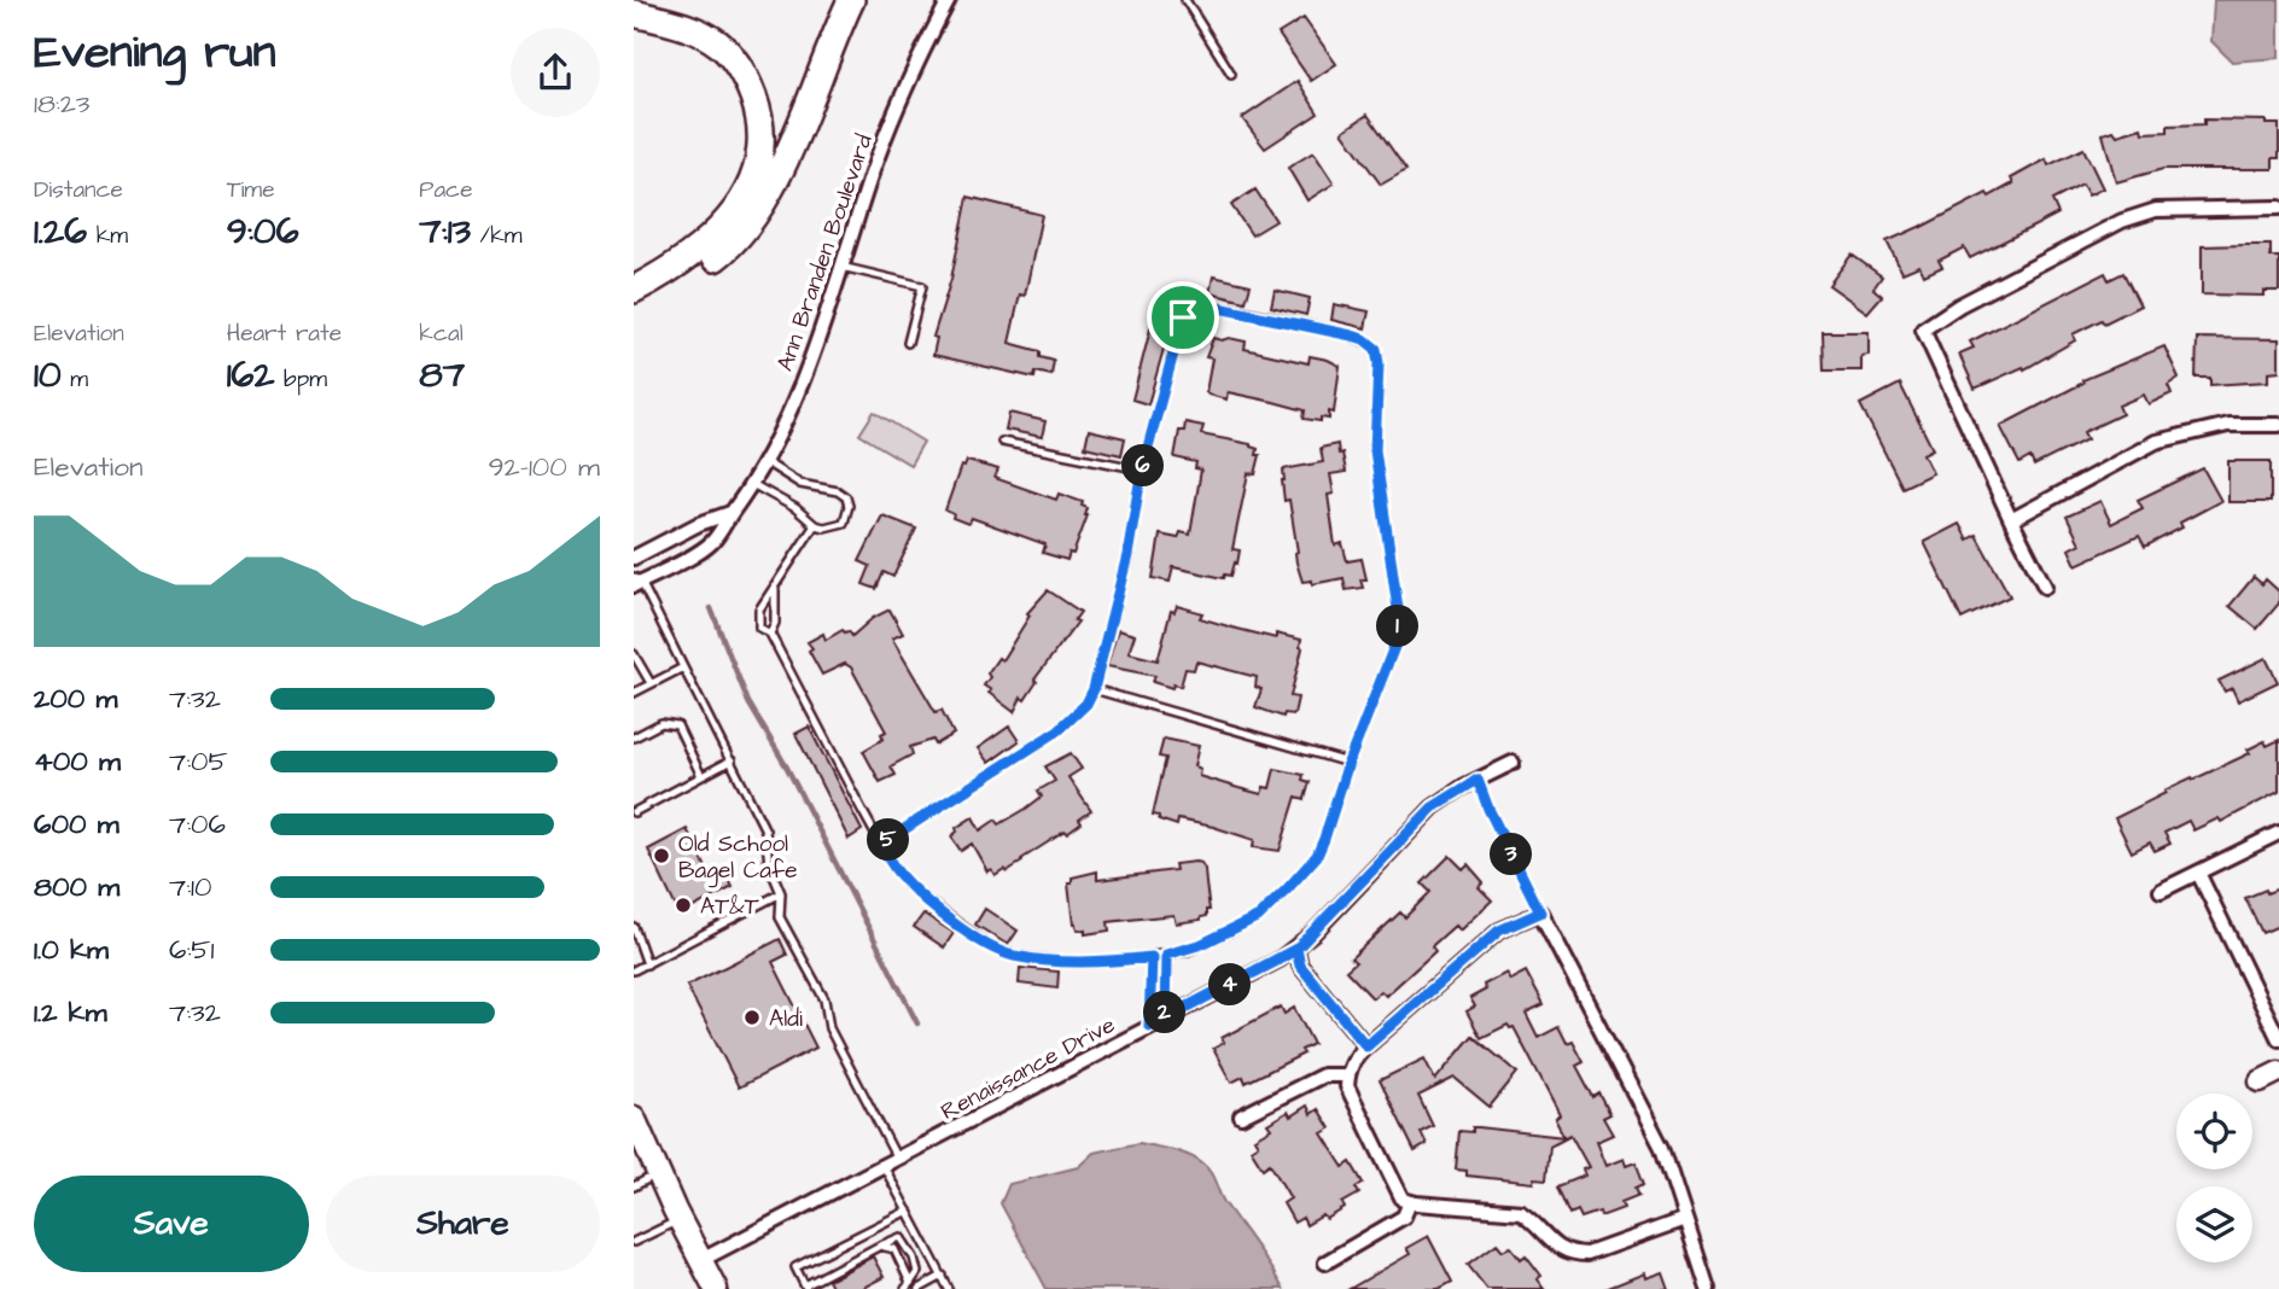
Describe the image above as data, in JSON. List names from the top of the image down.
{
  "streets": {
    "street": ["Ann Branden Boulevard", "Renaissance Drive"]
  },
  "places": ["Old School Bagel Cafe", "AT&T", "Aldi"],
  "page": {
    "heading": ["Evening run", "18:23"],
    "stats": [
      ["Distance", "1.26 km"],
      ["Time", "9:06"],
      ["Pace", "7:13 /km"],
      ["Elevation", "10 m"],
      ["Heart rate", "162 bpm"],
      ["kcal", "87"]
    ],
    "chart": ["Elevation", "92–100 m"],
    "pins": [
      "6",
      "1",
      "5",
      "3",
      "4",
      "2"
    ],
    "list": [
      {
        "name": "200 m",
        "note": "7:32"
      },
      {
        "name": "400 m",
        "note": "7:05"
      },
      {
        "name": "600 m",
        "note": "7:06"
      },
      {
        "name": "800 m",
        "note": "7:10"
      },
      {
        "name": "1.0 km",
        "note": "6:51"
      },
      {
        "name": "1.2 km",
        "note": "7:32"
      }
    ],
    "buttons": ["Save", "Share"]
  }
}
